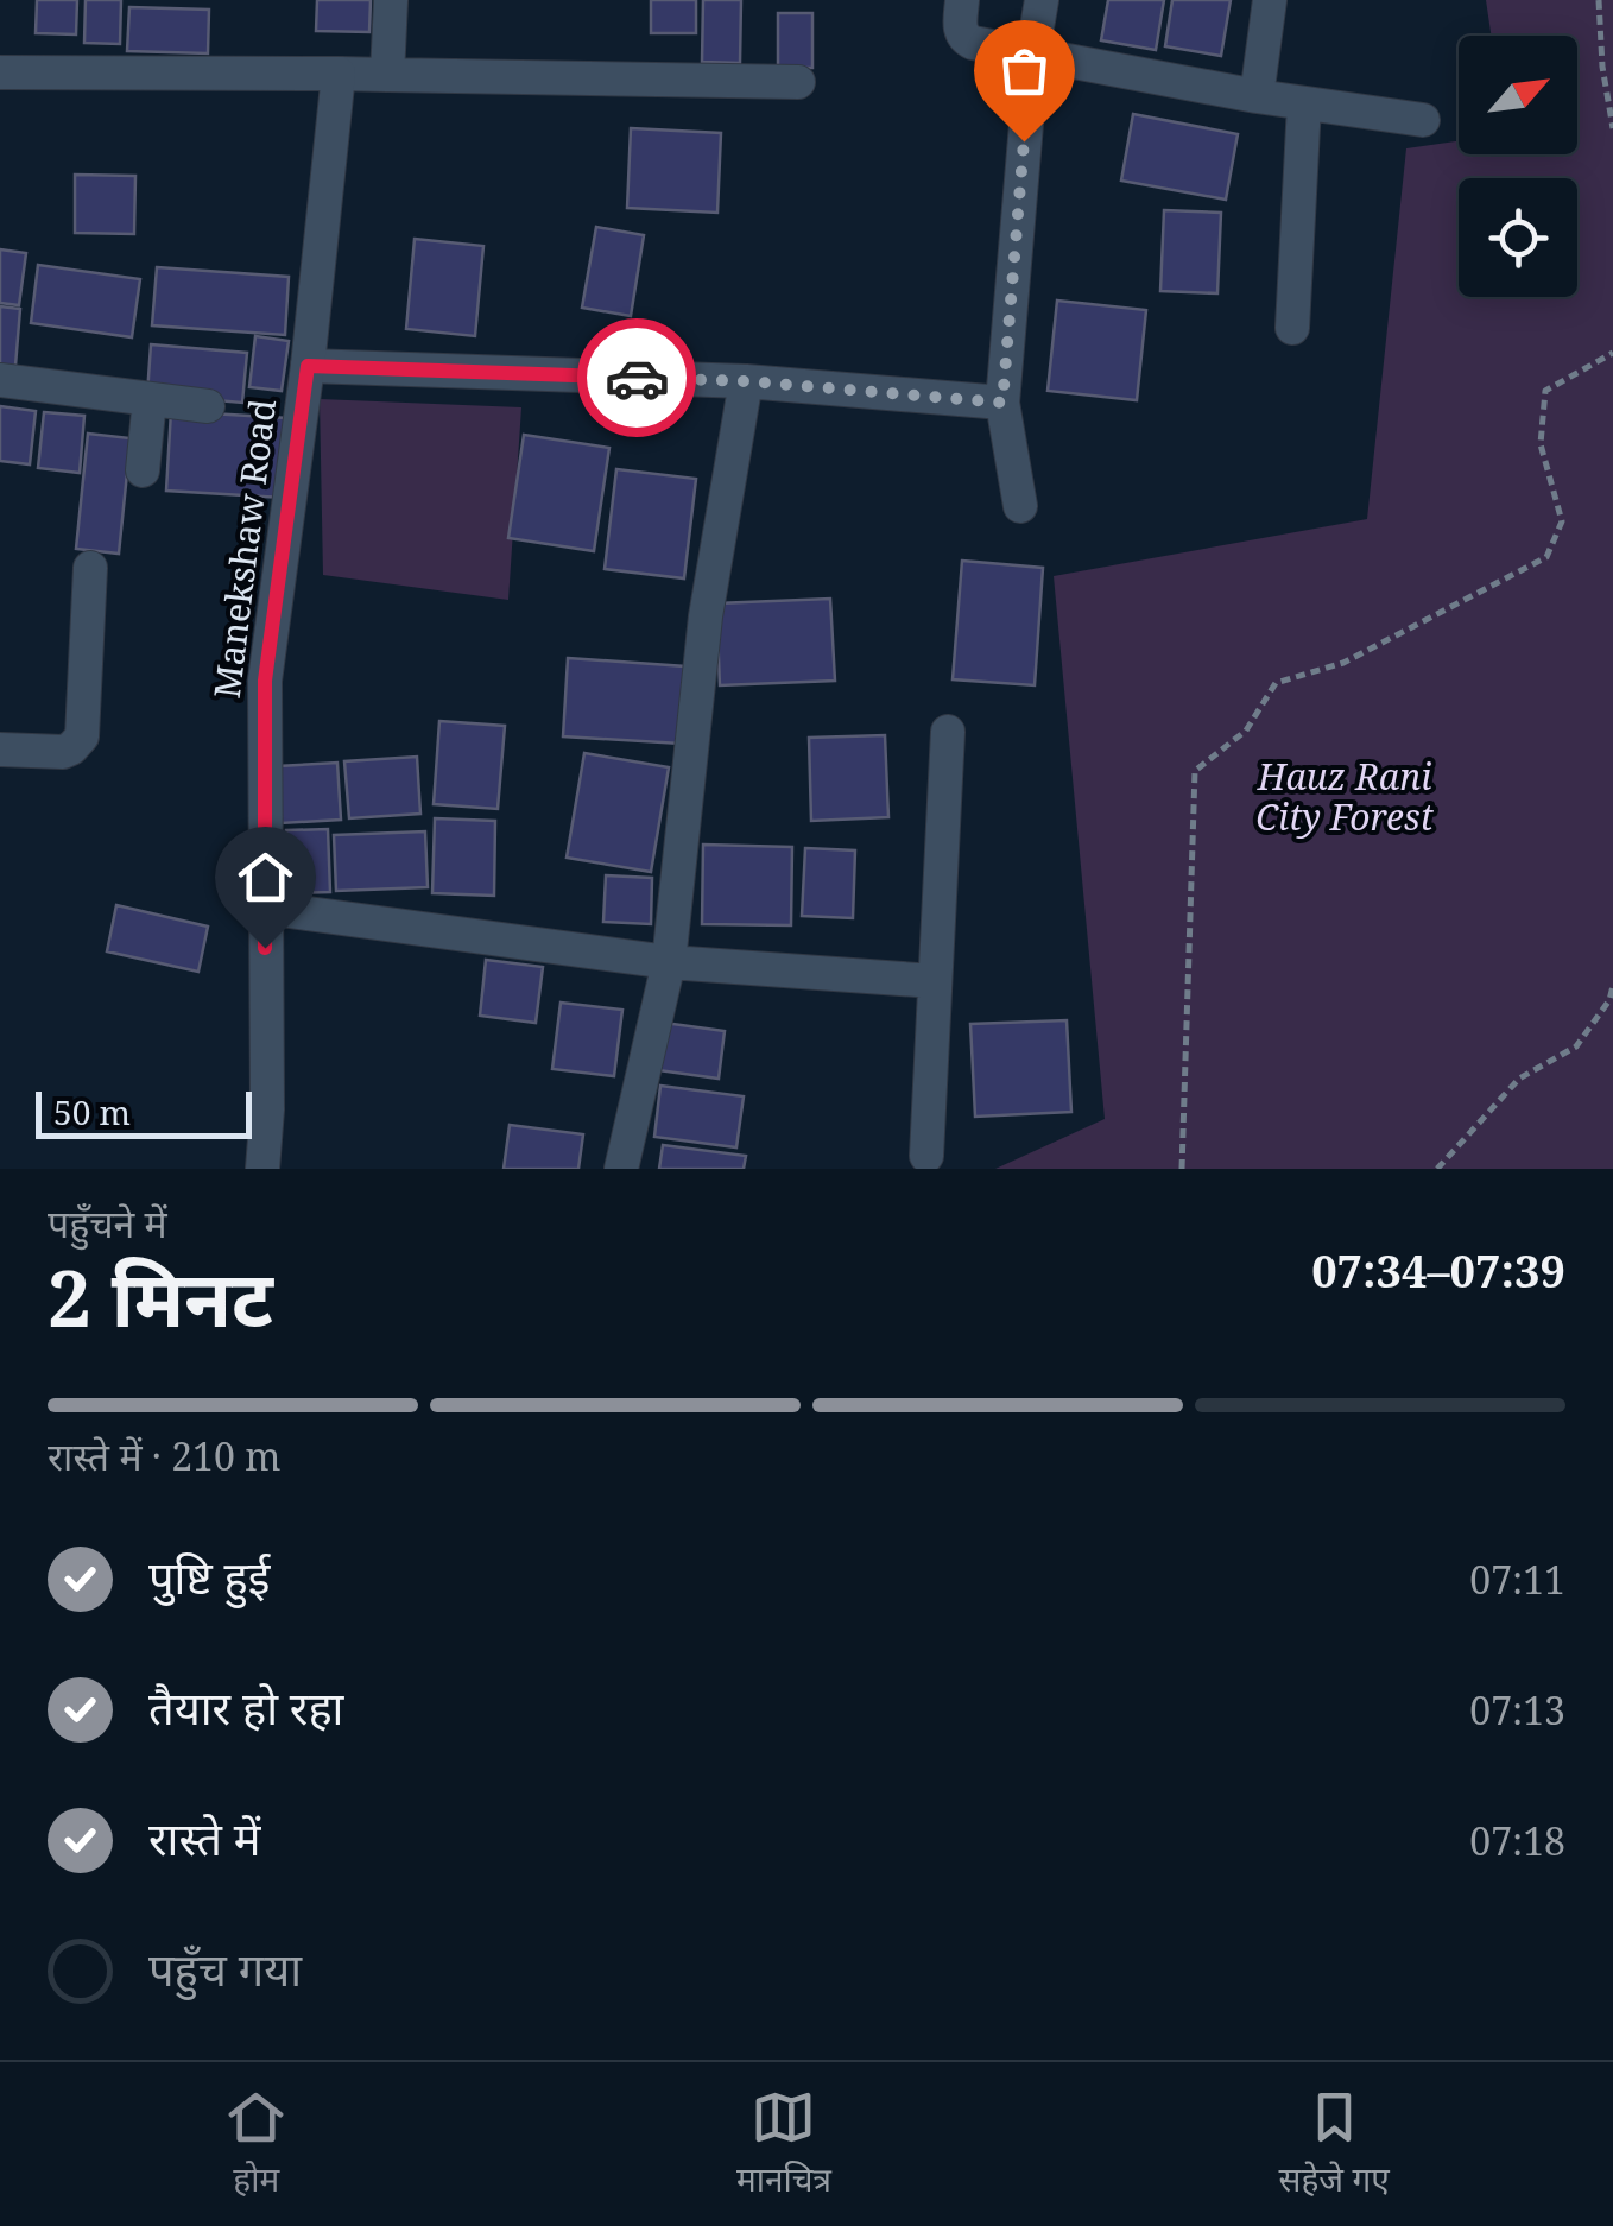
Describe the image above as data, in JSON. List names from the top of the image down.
{
  "streets": {
    "street": ["Manekshaw Road"]
  },
  "parks": ["Hauz Rani City Forest"],
  "scale_bar": "50 m",
  "north": "top right",
  "page": {
    "scale": "50 m",
    "heading": ["2 मिनट", "पहुँचने में", "07:34–07:39"],
    "bar": "रास्ते में · 210 m",
    "list": [
      ["पुष्टि हुई", "07:11"],
      ["तैयार हो रहा", "07:13"],
      ["रास्ते में", "07:18"],
      "पहुँच गया"
    ],
    "tabs": ["होम", "मानचित्र", "सहेजे गए"]
  }
}
